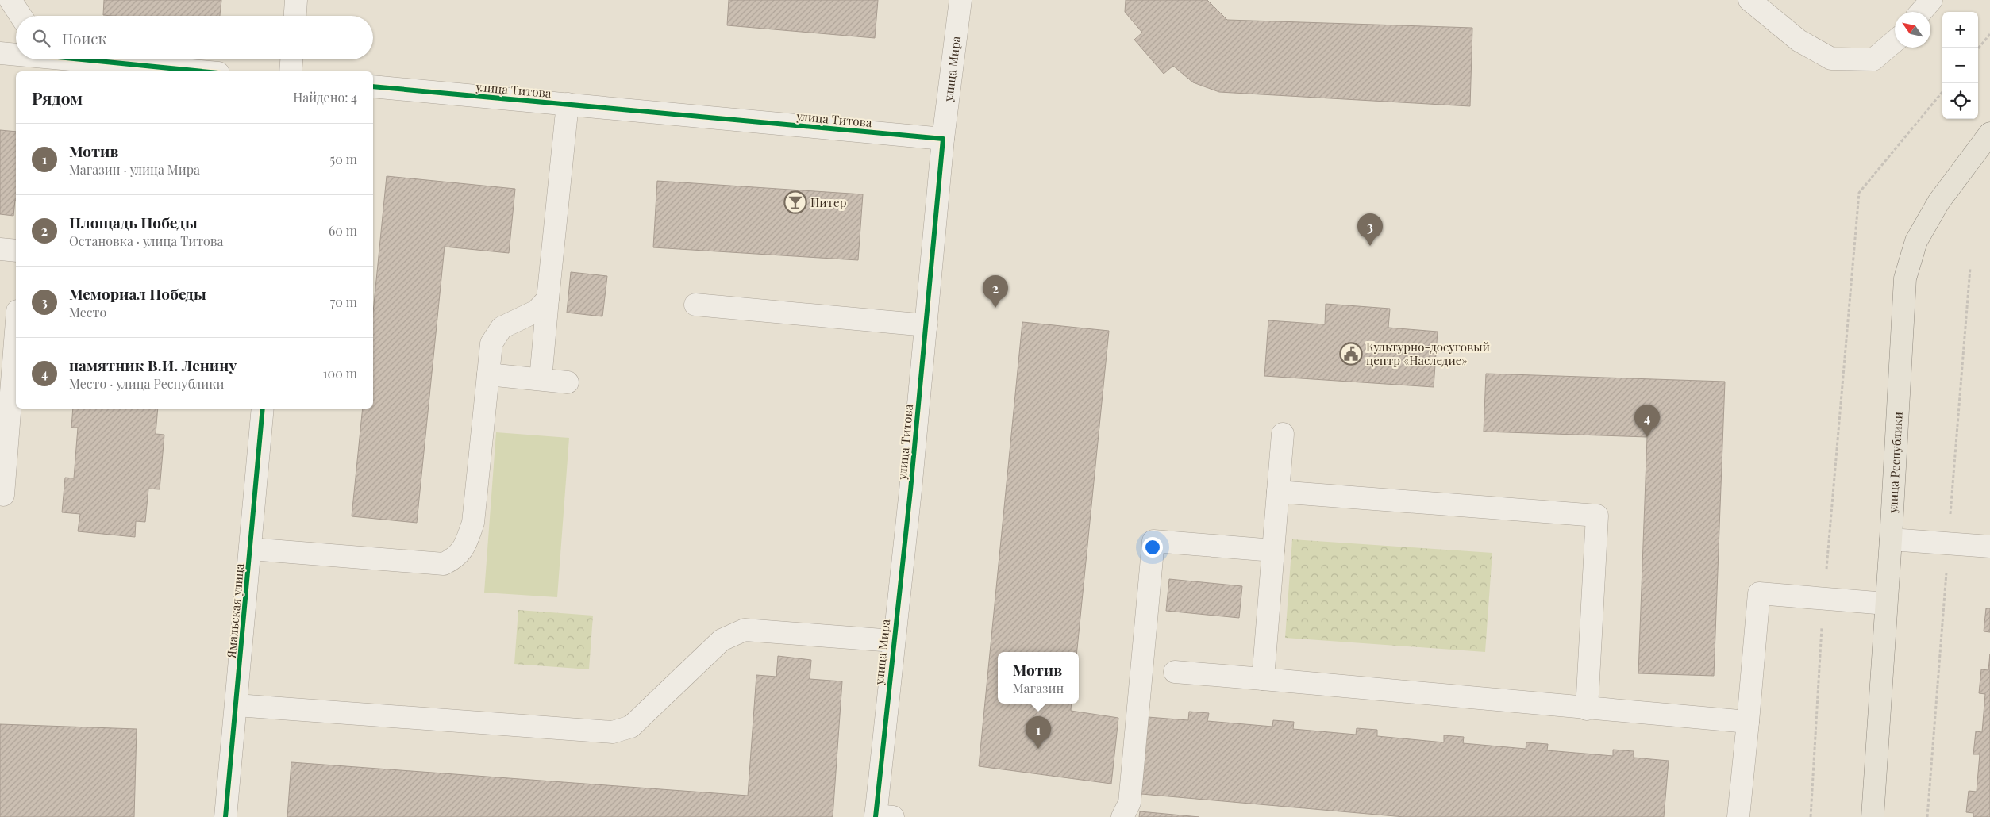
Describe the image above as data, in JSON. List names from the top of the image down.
{
  "streets": {
    "main road": ["улица Республики"],
    "street": ["улица Мира", "улица Титова", "Ямальская улица"]
  },
  "crossings": [
    ["улица Мира", "улица Титова"]
  ],
  "places": {
    "bar": ["Питер"],
    "public building": ["Культурно-досуговый центр «Наследие»"]
  },
  "north": "top left",
  "page": {
    "map_buttons": ["+", "−"],
    "search": "Поиск",
    "heading": ["Рядом", "Найдено: 4"],
    "list": [
      {
        "mark": "1",
        "name": "Мотив",
        "note": "Магазин · улица Мира",
        "value": "50 m"
      },
      {
        "mark": "2",
        "name": "Площадь Победы",
        "note": "Остановка · улица Титова",
        "value": "60 m"
      },
      {
        "mark": "3",
        "name": "Мемориал Победы",
        "note": "Место",
        "value": "70 m"
      },
      {
        "mark": "4",
        "name": "памятник В.И. Ленину",
        "note": "Место · улица Республики",
        "value": "100 m"
      }
    ],
    "pins": [
      "3",
      "2",
      "4",
      "1"
    ],
    "popup": ["Мотив", "Магазин"]
  }
}
